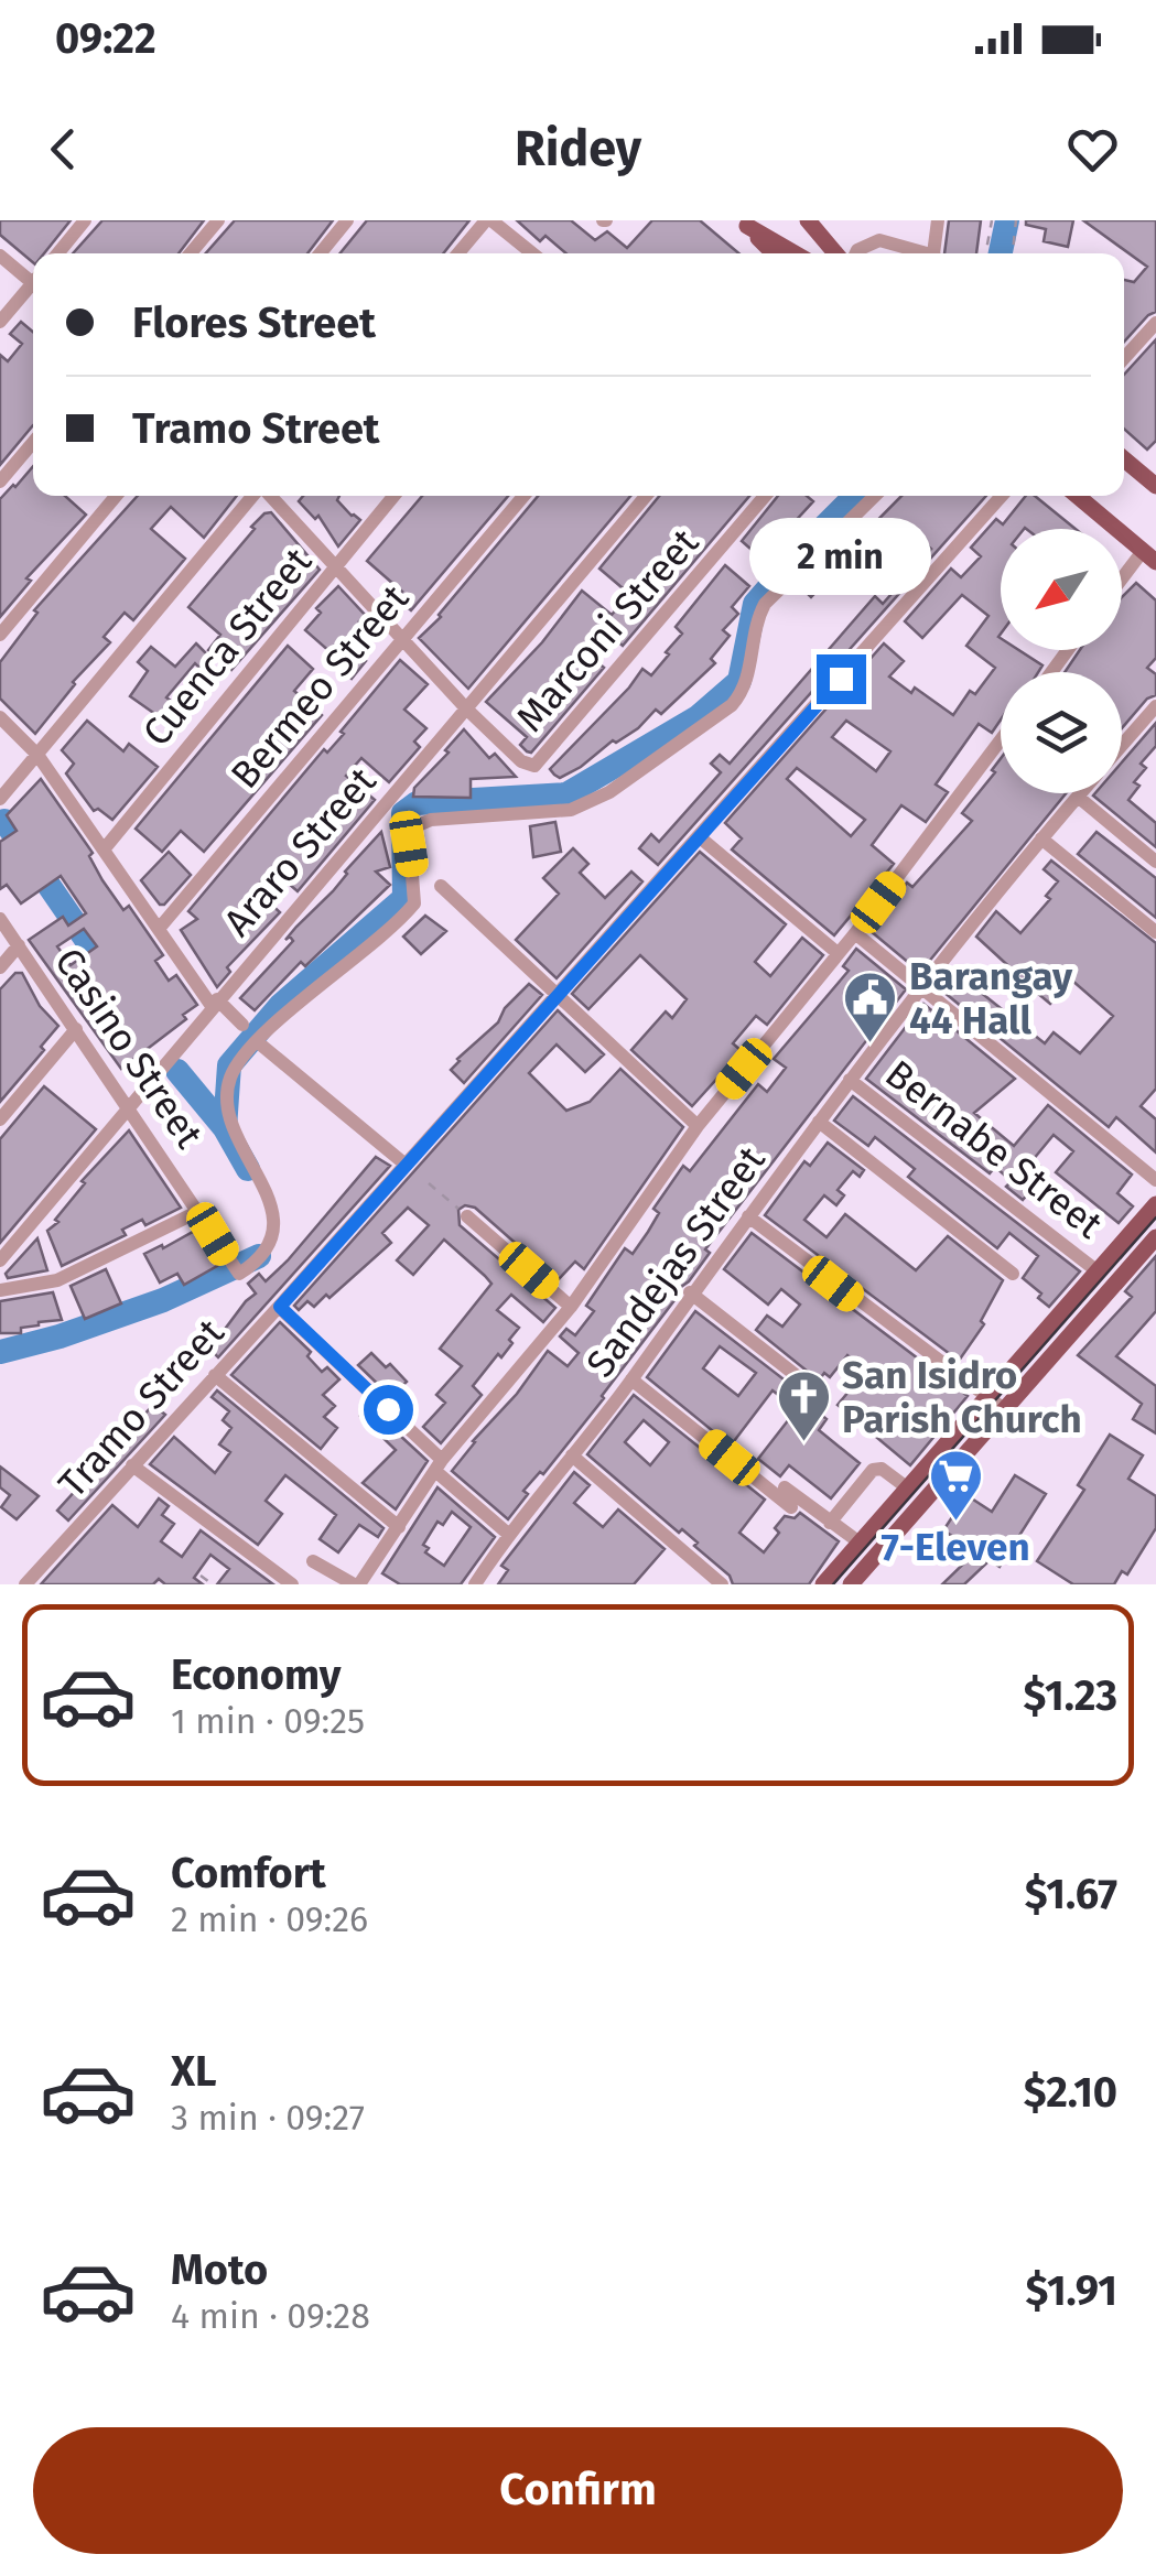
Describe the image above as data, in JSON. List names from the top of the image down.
{
  "streets": {
    "street": [
      "Marconi Street",
      "Cuenca Street",
      "Bermeo Street",
      "Araro Street",
      "Casino Street",
      "Bernabe Street",
      "Sandejas Street",
      "Tramo Street"
    ]
  },
  "crossings": [
    ["Marconi Street", "Araro Street"],
    ["Araro Street", "Casino Street"],
    ["Bernabe Street", "Sandejas Street"]
  ],
  "places": {
    "public building": ["Barangay 44 Hall"],
    "church": ["San Isidro Parish Church"],
    "supermarket": ["7-Eleven"]
  },
  "north": "bottom left",
  "page": {
    "status": "09:22",
    "header": "Ridey",
    "banner": ["Flores Street", "Tramo Street"],
    "bubble": "2 min",
    "list": [
      {
        "name": "Economy",
        "note": "1 min · 09:25",
        "value": "$1.23"
      },
      {
        "name": "Comfort",
        "note": "2 min · 09:26",
        "value": "$1.67"
      },
      {
        "name": "XL",
        "note": "3 min · 09:27",
        "value": "$2.10"
      },
      {
        "name": "Moto",
        "note": "4 min · 09:28",
        "value": "$1.91"
      }
    ],
    "buttons": "Confirm"
  }
}
